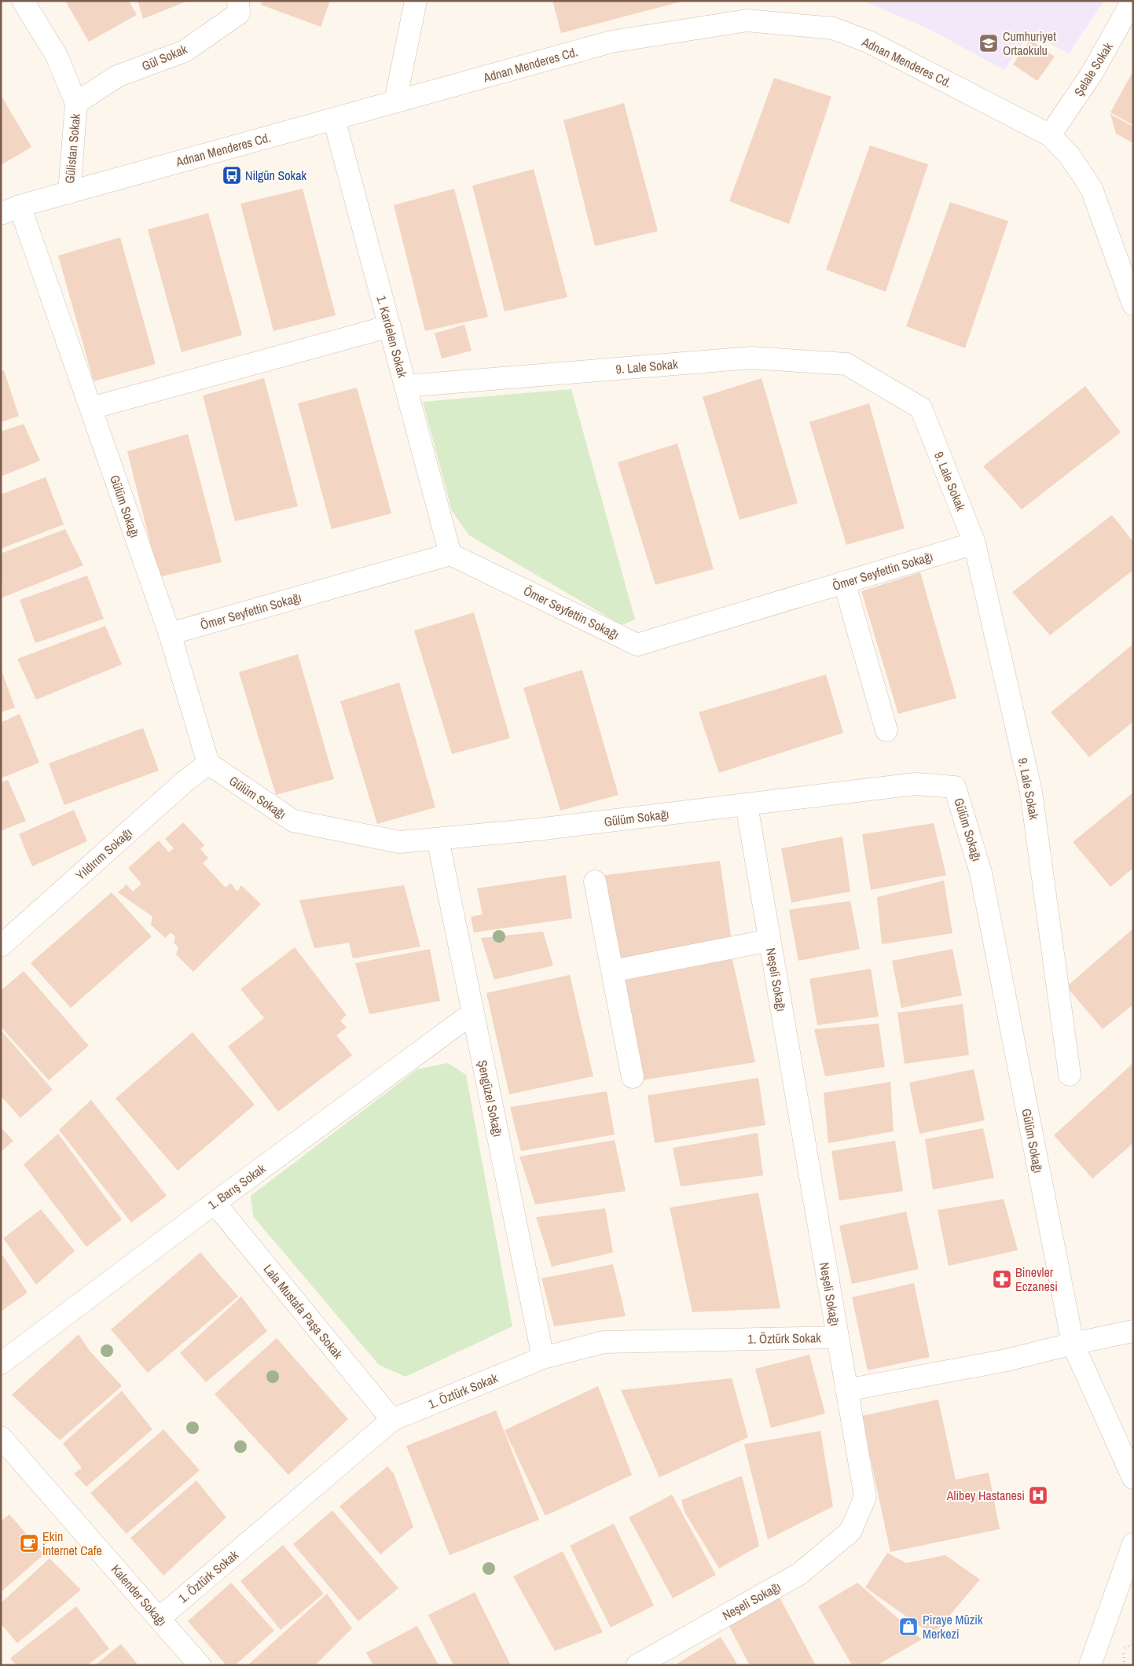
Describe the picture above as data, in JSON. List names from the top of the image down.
{
  "streets": {
    "street": [
      "Gül Sokak",
      "Adnan Menderes Cd.",
      "Şelale Sokak",
      "Gülistan Sokak",
      "1. Kardelen Sokak",
      "9. Lale Sokak",
      "Gülüm Sokağı",
      "Ömer Seyfettin Sokağı",
      "Yıldırım Sokağı",
      "Neşeli Sokağı",
      "Şengüzel Sokağı",
      "1. Barış Sokak",
      "Lala Mustafa Paşa Sokak",
      "1. Öztürk Sokak",
      "Kalender Sokağı"
    ]
  },
  "crossings": [
    ["Gül Sokak", "Gülistan Sokak"],
    ["Adnan Menderes Cd.", "Şelale Sokak"],
    ["Adnan Menderes Cd.", "Gülistan Sokak"],
    ["Adnan Menderes Cd.", "1. Kardelen Sokak"],
    ["Adnan Menderes Cd.", "Gülüm Sokağı"],
    ["1. Kardelen Sokak", "9. Lale Sokak"],
    ["1. Kardelen Sokak", "Ömer Seyfettin Sokağı"],
    ["9. Lale Sokak", "Ömer Seyfettin Sokağı"],
    ["Gülüm Sokağı", "Ömer Seyfettin Sokağı"],
    ["Gülüm Sokağı", "Yıldırım Sokağı"],
    ["Gülüm Sokağı", "Neşeli Sokağı"],
    ["Gülüm Sokağı", "Şengüzel Sokağı"],
    ["Neşeli Sokağı", "1. Öztürk Sokak"],
    ["Şengüzel Sokağı", "1. Barış Sokak"],
    ["Şengüzel Sokağı", "1. Öztürk Sokak"],
    ["1. Barış Sokak", "Lala Mustafa Paşa Sokak"],
    ["Lala Mustafa Paşa Sokak", "1. Öztürk Sokak"],
    ["1. Öztürk Sokak", "Kalender Sokağı"]
  ],
  "places": {
    "school or university": ["Cumhuriyet Ortaokulu"],
    "bus stop": ["Nilgün Sokak"],
    "pharmacy": ["Binevler Eczanesi"],
    "hospital": ["Alibey Hastanesi"],
    "cafe": ["Ekin İnternet Cafe"],
    "shop": ["Piraye Müzik Merkezi"]
  }
}
